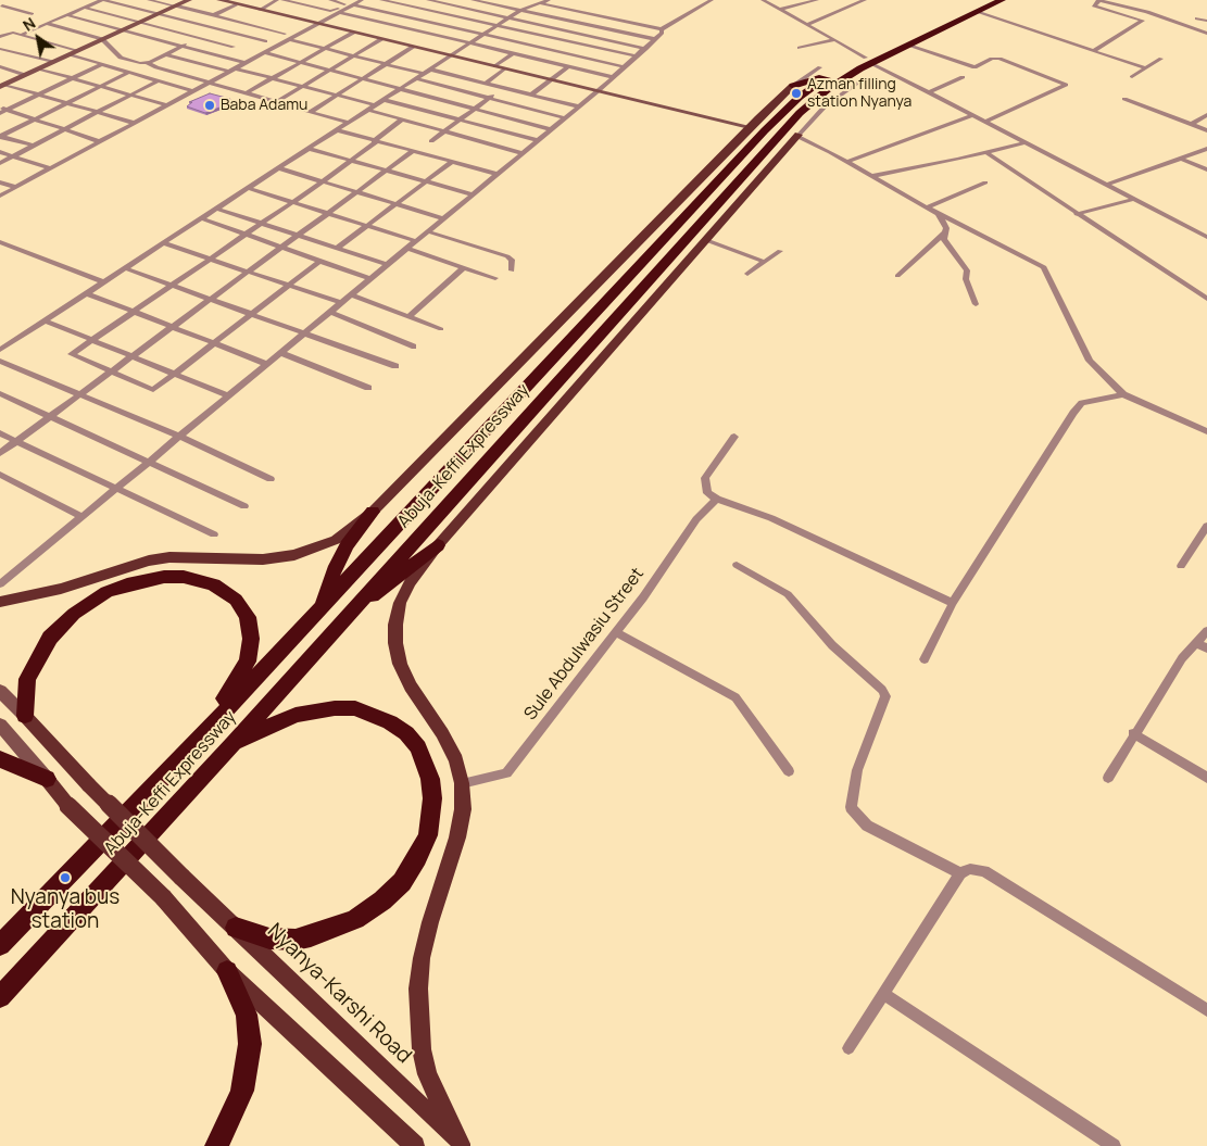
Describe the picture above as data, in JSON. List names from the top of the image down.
{
  "streets": {
    "highway": ["Abuja-Keffi Expressway"],
    "main road": ["Nyanya-Karshi Road"],
    "street": ["Sule Abdulwasiu Street"]
  },
  "places": ["Azman filling station Nyanya", "Baba Adamu", "Nyanya bus station"],
  "north": "top left"
}
